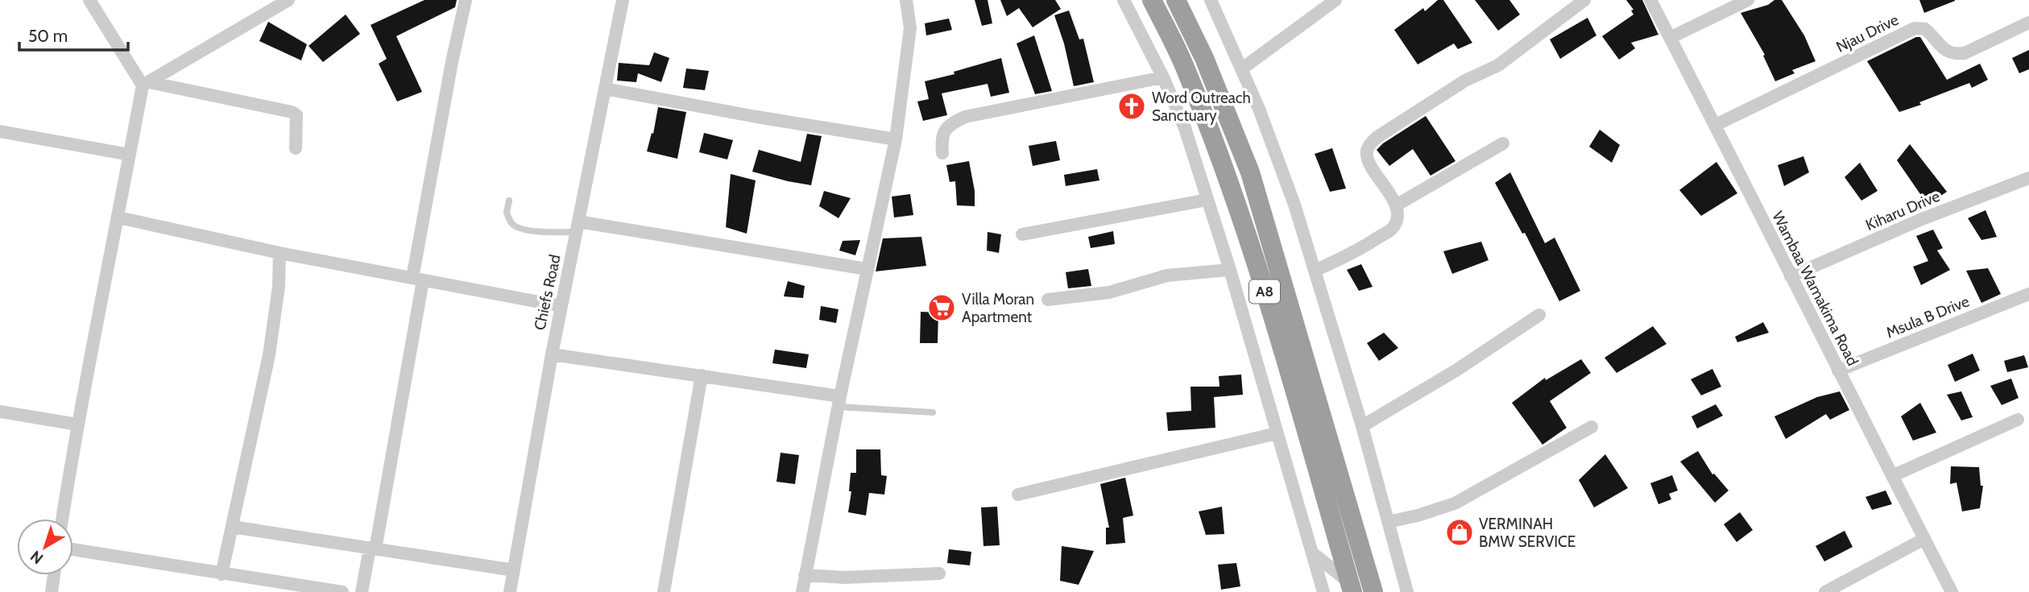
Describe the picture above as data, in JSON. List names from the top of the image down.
{
  "streets": {
    "highway": ["A8"],
    "street": [
      "Njau Drive",
      "Kiharu Drive",
      "Wambaa Wamakima Road",
      "Chiefs Road",
      "Msula B Drive"
    ]
  },
  "crossings": [
    ["Njau Drive", "Wambaa Wamakima Road"],
    ["Kiharu Drive", "Wambaa Wamakima Road"],
    ["Wambaa Wamakima Road", "Msula B Drive"]
  ],
  "places": {
    "church": ["Word Outreach Sanctuary"],
    "supermarket": ["Villa Moran Apartment"],
    "shop": ["VERMINAH BMW SERVICE"]
  },
  "scale_bar": "50 m",
  "north": "bottom left"
}
